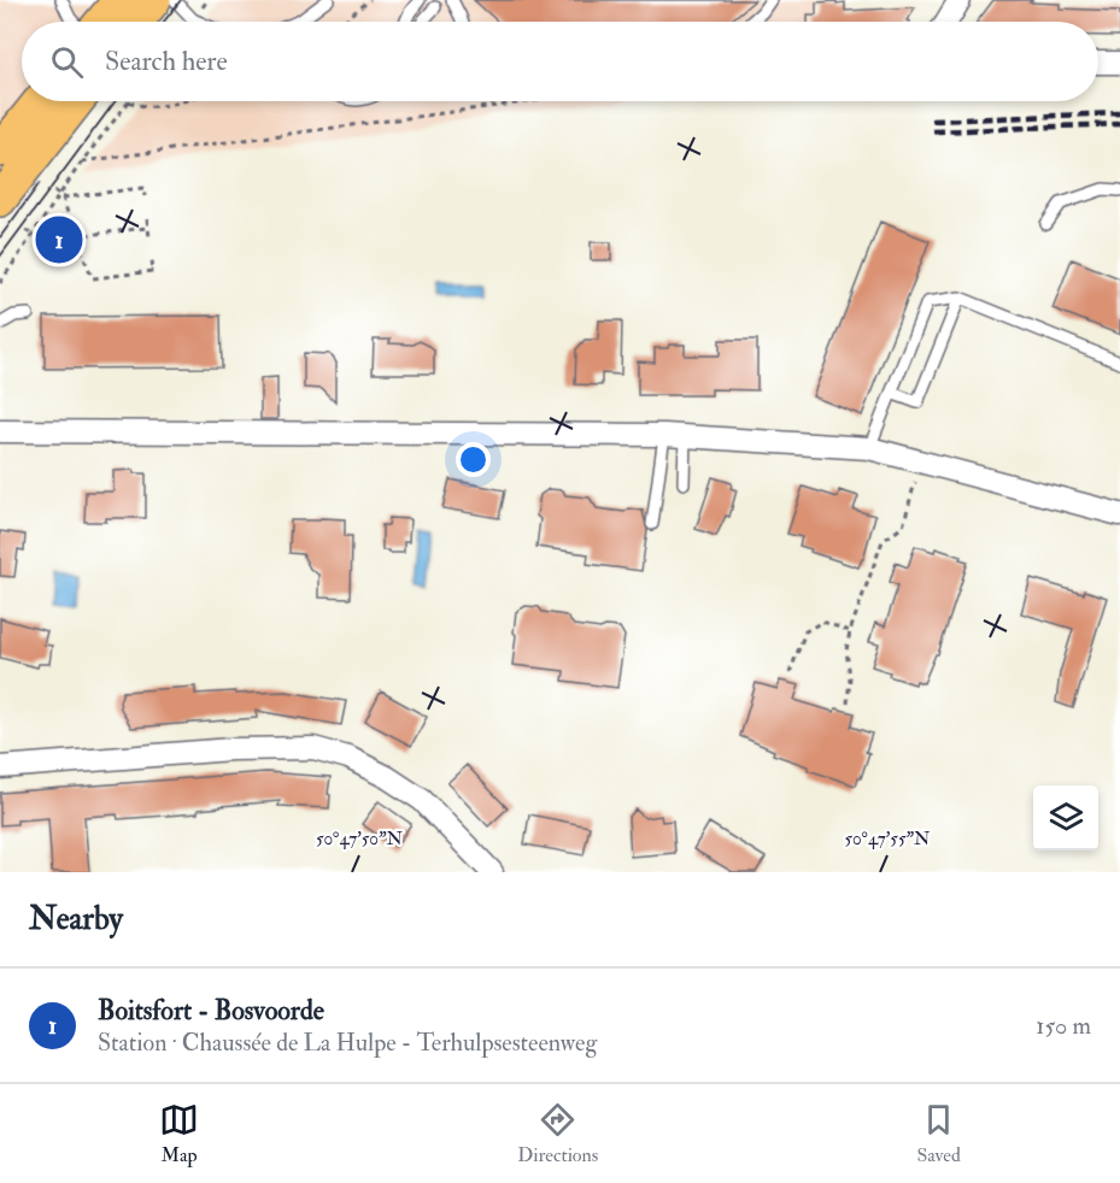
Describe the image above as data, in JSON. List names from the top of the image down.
{
  "page": {
    "search": "Search here",
    "pins": "1",
    "heading": "Nearby",
    "list": [
      {
        "mark": "1",
        "name": "Boitsfort - Bosvoorde",
        "note": "Station · Chaussée de La Hulpe - Terhulpsesteenweg",
        "value": "150 m"
      }
    ],
    "nav": ["Map", "Directions", "Saved"]
  },
  "coordinates": ["50°47'50\"N", "50°47'55\"N"]
}
